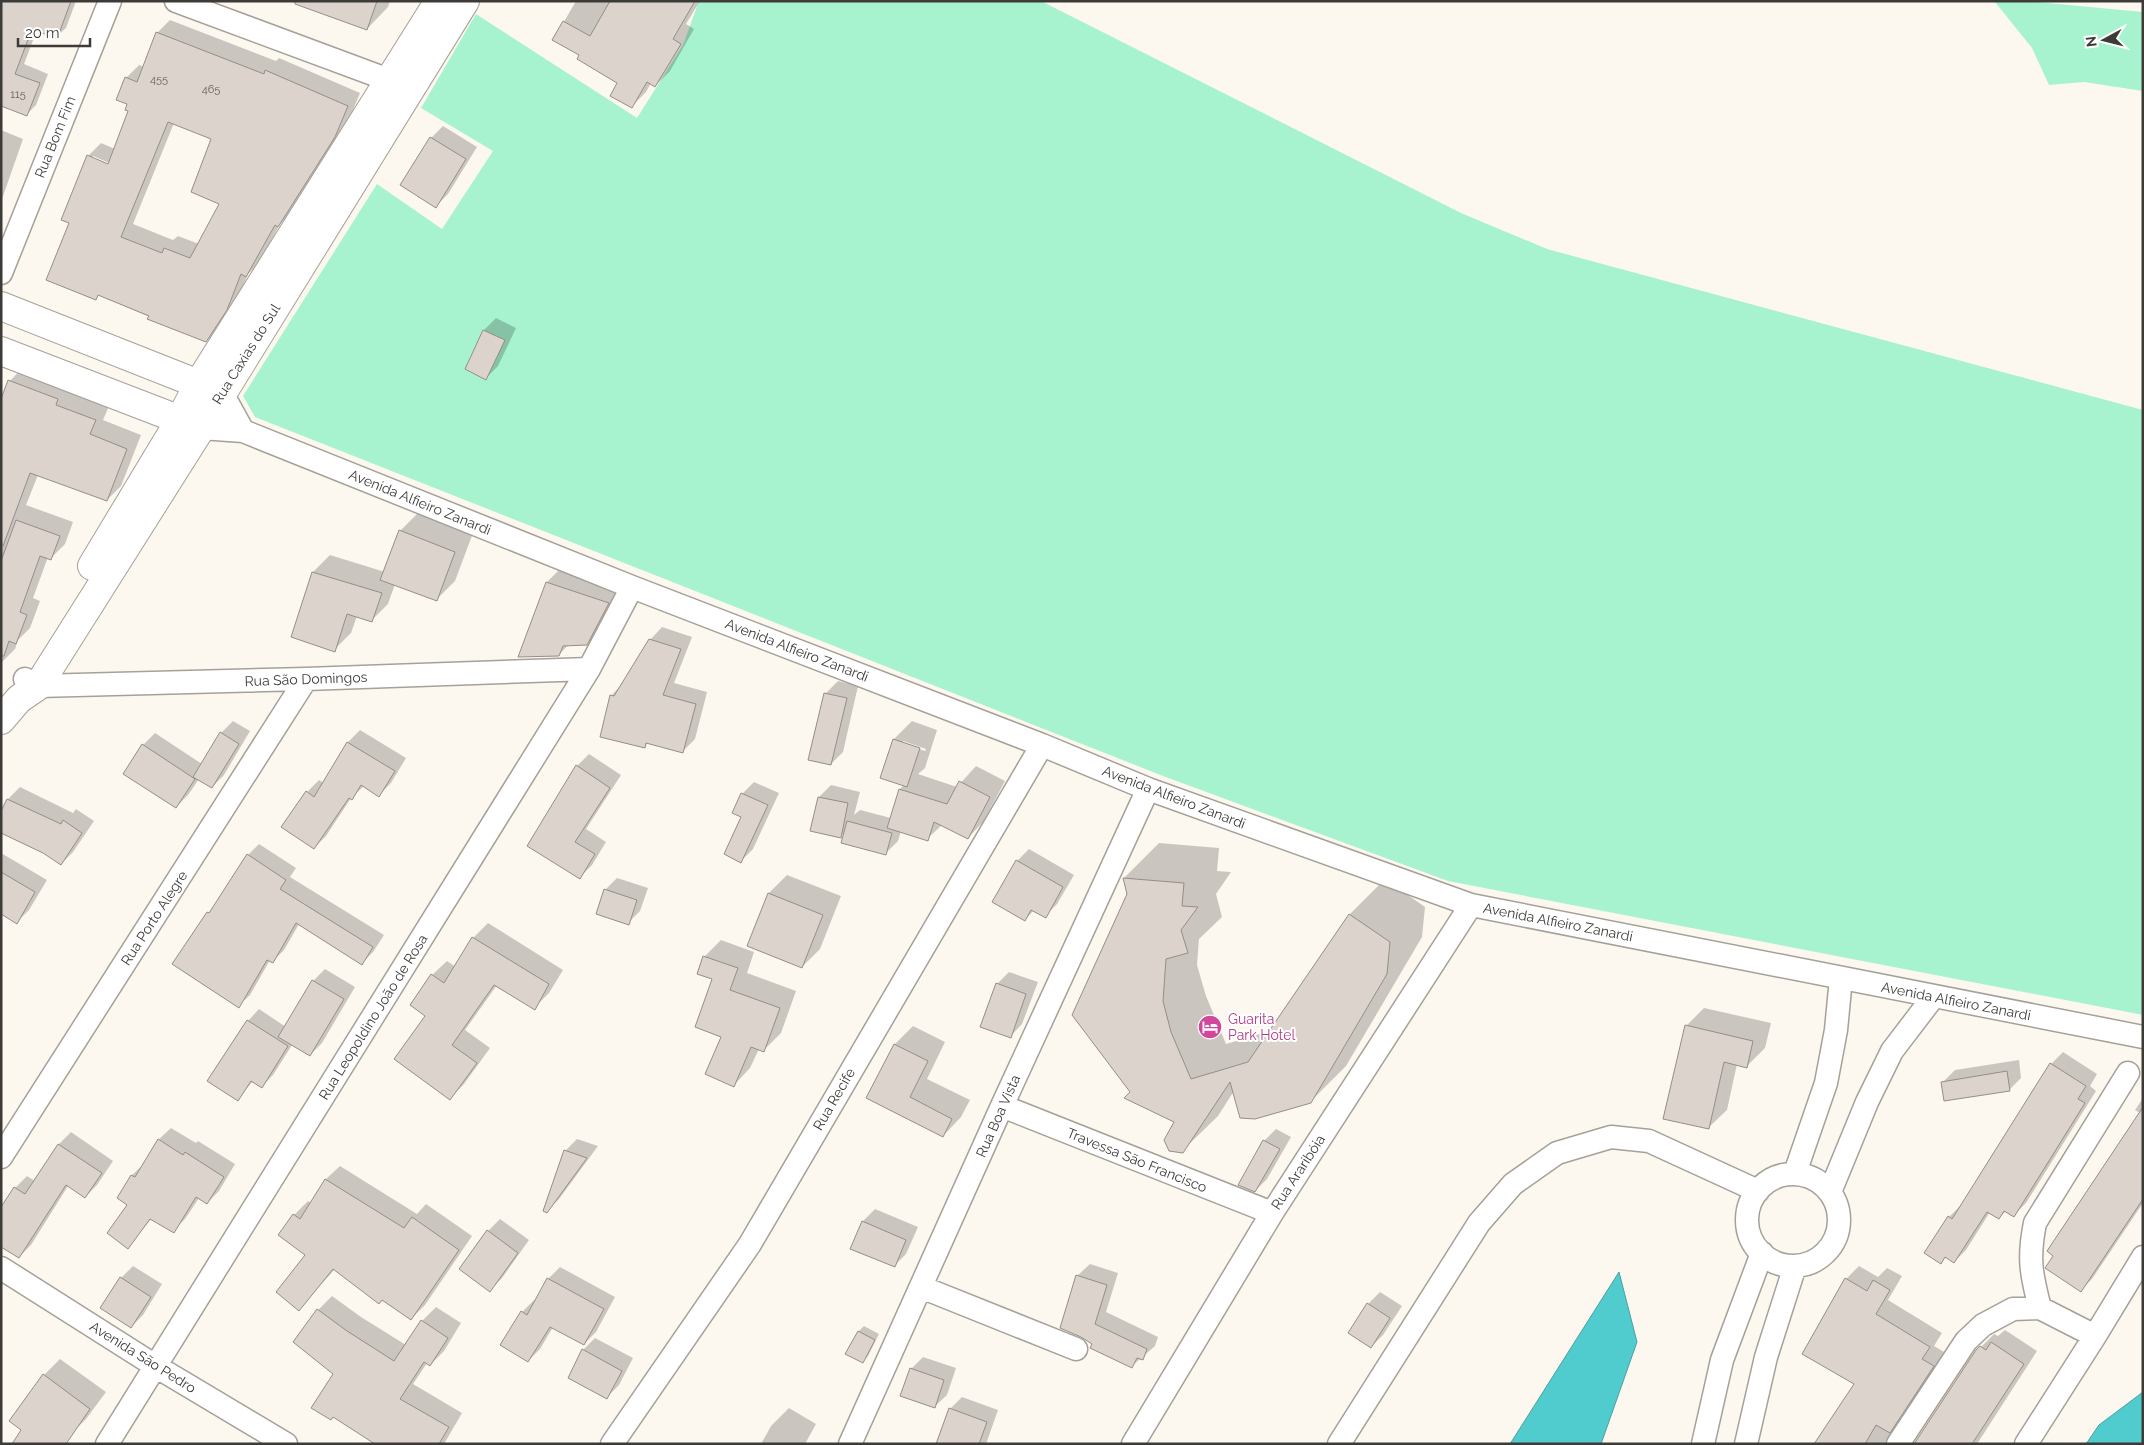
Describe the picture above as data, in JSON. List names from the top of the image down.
{
  "streets": {
    "street": [
      "Rua Bom Fim",
      "Rua Caxias do Sul",
      "Avenida Alfieiro Zanardi",
      "Rua São Domingos",
      "Rua Porto Alegre",
      "Rua Leopoldino João de Rosa",
      "Rua Recife",
      "Rua Boa Vista",
      "Travessa São Francisco",
      "Rua Araribóia",
      "Avenida São Pedro"
    ]
  },
  "crossings": [
    ["Rua Caxias do Sul", "Avenida Alfieiro Zanardi"],
    ["Rua Caxias do Sul", "Rua São Domingos"],
    ["Avenida Alfieiro Zanardi", "Rua Leopoldino João de Rosa"],
    ["Avenida Alfieiro Zanardi", "Rua Recife"],
    ["Avenida Alfieiro Zanardi", "Rua Boa Vista"],
    ["Avenida Alfieiro Zanardi", "Rua Araribóia"],
    ["Rua São Domingos", "Rua Porto Alegre"],
    ["Rua São Domingos", "Rua Leopoldino João de Rosa"],
    ["Rua Leopoldino João de Rosa", "Avenida São Pedro"],
    ["Rua Boa Vista", "Travessa São Francisco"],
    ["Travessa São Francisco", "Rua Araribóia"]
  ],
  "places": {
    "hotel": ["Guarita Park Hotel"]
  },
  "house_numbers": ["455", "465", "115"],
  "scale_bar": "20 m",
  "north": "left"
}
